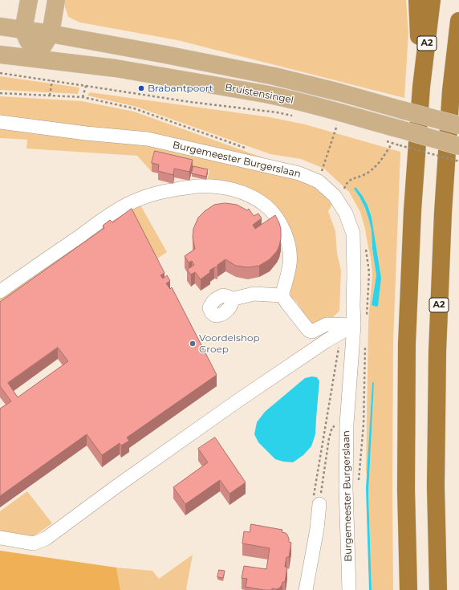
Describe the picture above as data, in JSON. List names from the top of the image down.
{
  "streets": {
    "highway": ["A2"],
    "main road": ["Bruistensingel"],
    "street": ["Burgemeester Burgerslaan"]
  },
  "places": ["Brabantpoort", "Voordelshop Groep"]
}
